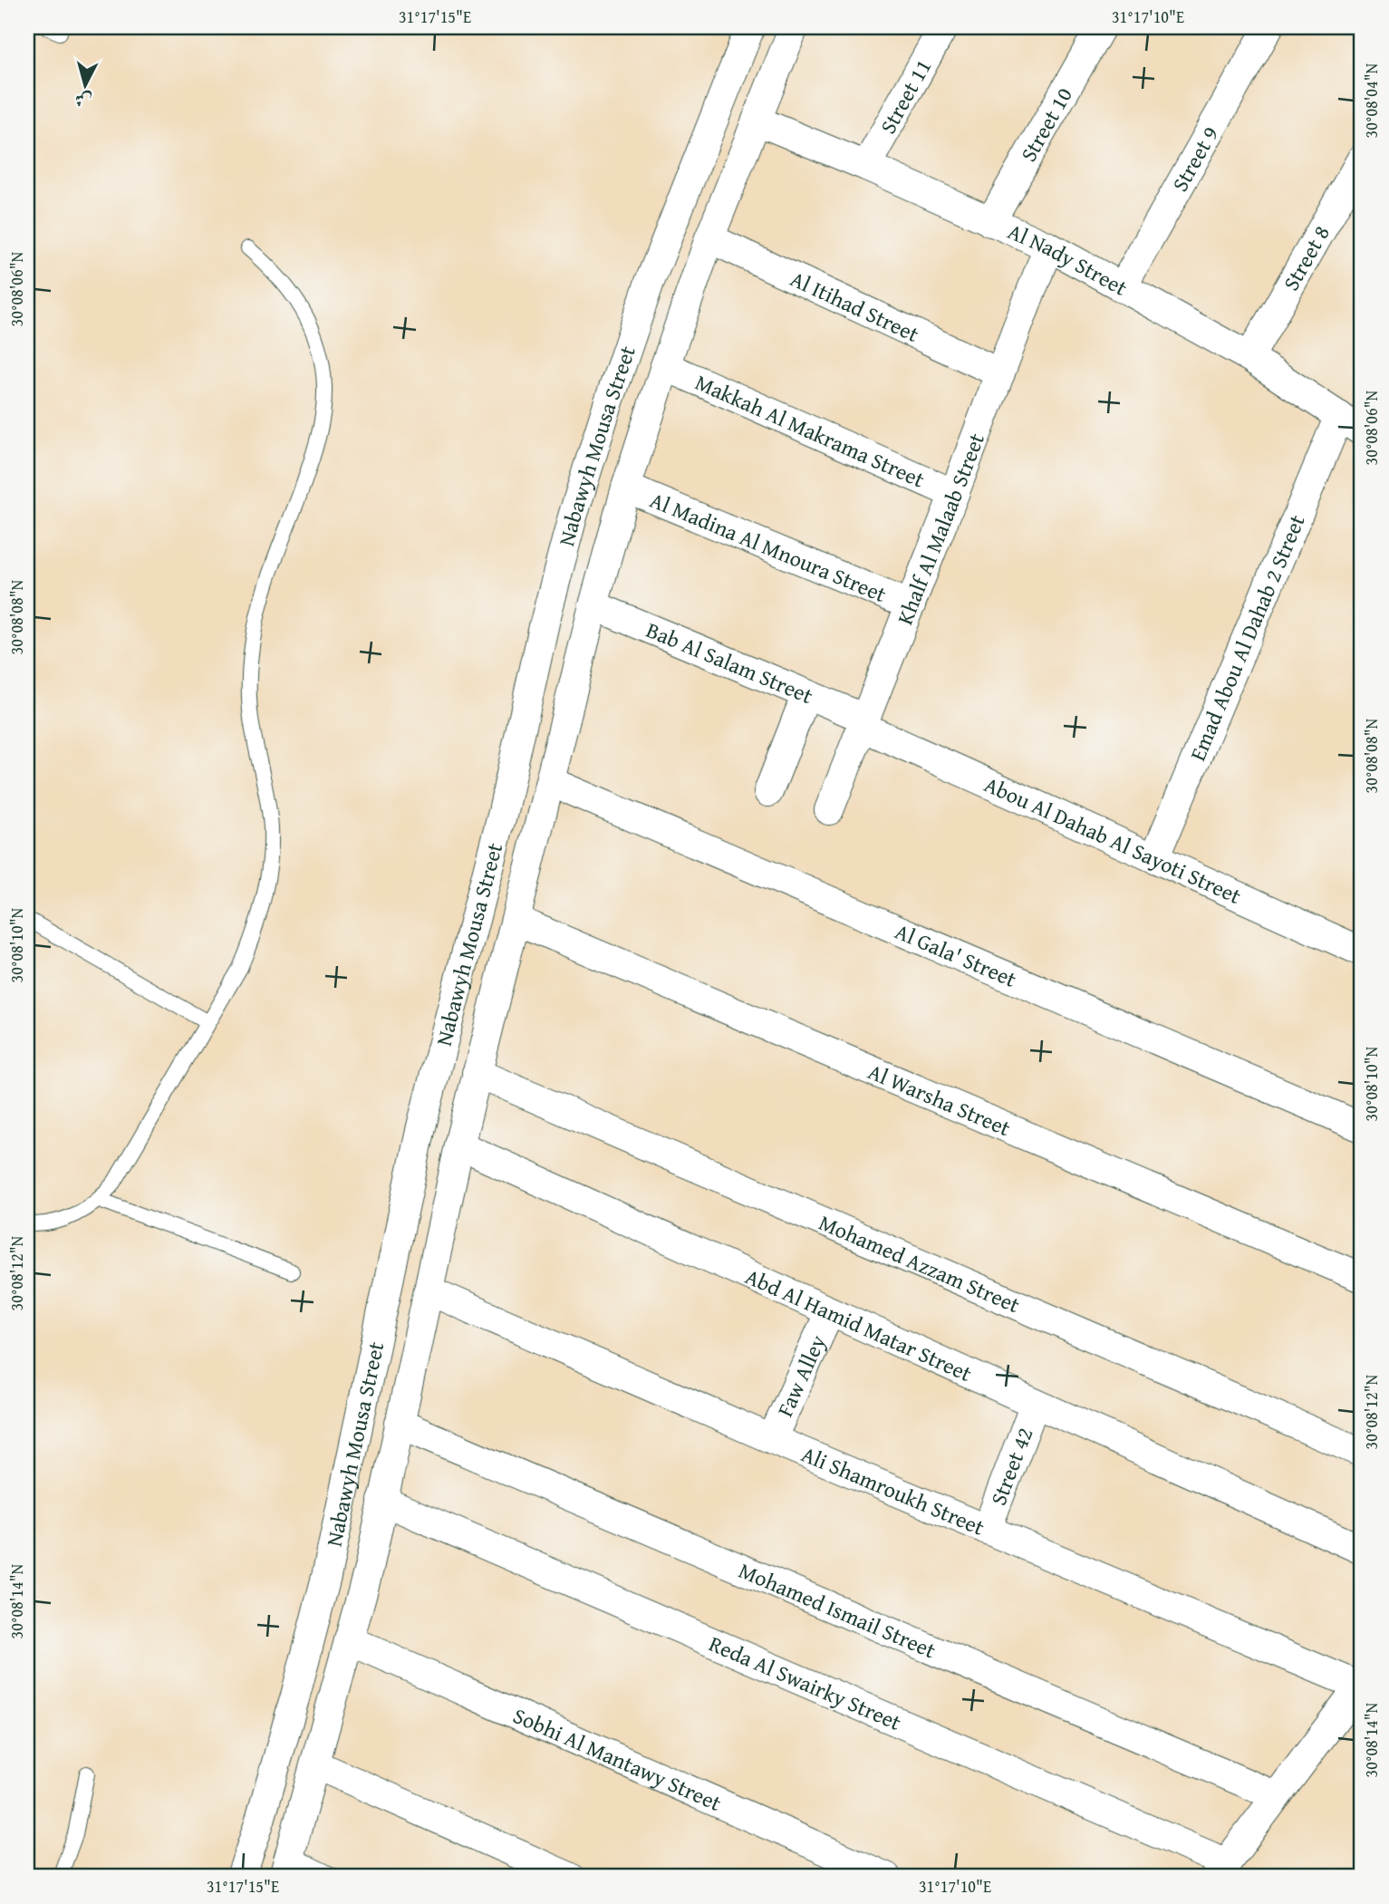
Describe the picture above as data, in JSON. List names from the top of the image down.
{
  "streets": {
    "street": [
      "Street 11",
      "Street 10",
      "Street 9",
      "Street 8",
      "Al Nady Street",
      "Al Itihad Street",
      "Makkah Al Makrama Street",
      "Nabawyh Mousa Street",
      "Khalf Al Malaab Street",
      "Al Madina Al Mnoura Street",
      "Emad Abou Al Dahab 2 Street",
      "Bab Al Salam Street",
      "Abou Al Dahab Al Sayoti Street",
      "Al Gala' Street",
      "Al Warsha Street",
      "Mohamed Azzam Street",
      "Abd Al Hamid Matar Street",
      "Faw Alley",
      "Street 42",
      "Ali Shamroukh Street",
      "Mohamed Ismail Street",
      "Reda Al Swairky Street",
      "Sobhi Al Mantawy Street"
    ]
  },
  "crossings": [
    ["Street 11", "Al Nady Street"],
    ["Street 10", "Al Nady Street"],
    ["Street 9", "Al Nady Street"],
    ["Street 8", "Al Nady Street"],
    ["Al Nady Street", "Nabawyh Mousa Street"],
    ["Al Nady Street", "Khalf Al Malaab Street"],
    ["Al Nady Street", "Emad Abou Al Dahab 2 Street"],
    ["Al Itihad Street", "Nabawyh Mousa Street"],
    ["Al Itihad Street", "Khalf Al Malaab Street"],
    ["Makkah Al Makrama Street", "Nabawyh Mousa Street"],
    ["Makkah Al Makrama Street", "Khalf Al Malaab Street"],
    ["Nabawyh Mousa Street", "Al Madina Al Mnoura Street"],
    ["Nabawyh Mousa Street", "Bab Al Salam Street"],
    ["Nabawyh Mousa Street", "Al Gala' Street"],
    ["Nabawyh Mousa Street", "Al Warsha Street"],
    ["Nabawyh Mousa Street", "Mohamed Azzam Street"],
    ["Nabawyh Mousa Street", "Abd Al Hamid Matar Street"],
    ["Nabawyh Mousa Street", "Ali Shamroukh Street"],
    ["Nabawyh Mousa Street", "Mohamed Ismail Street"],
    ["Nabawyh Mousa Street", "Reda Al Swairky Street"],
    ["Nabawyh Mousa Street", "Sobhi Al Mantawy Street"],
    ["Khalf Al Malaab Street", "Al Madina Al Mnoura Street"],
    ["Khalf Al Malaab Street", "Bab Al Salam Street"],
    ["Khalf Al Malaab Street", "Abou Al Dahab Al Sayoti Street"],
    ["Emad Abou Al Dahab 2 Street", "Abou Al Dahab Al Sayoti Street"],
    ["Bab Al Salam Street", "Abou Al Dahab Al Sayoti Street"],
    ["Abd Al Hamid Matar Street", "Faw Alley"],
    ["Abd Al Hamid Matar Street", "Street 42"],
    ["Faw Alley", "Ali Shamroukh Street"],
    ["Street 42", "Ali Shamroukh Street"]
  ],
  "north": "bottom",
  "coordinates": [
    "31°17'15\"E",
    "31°17'10\"E",
    "30°08'04\"N",
    "30°08'06\"N",
    "30°08'08\"N",
    "30°08'10\"N",
    "30°08'12\"N",
    "30°08'14\"N"
  ]
}
